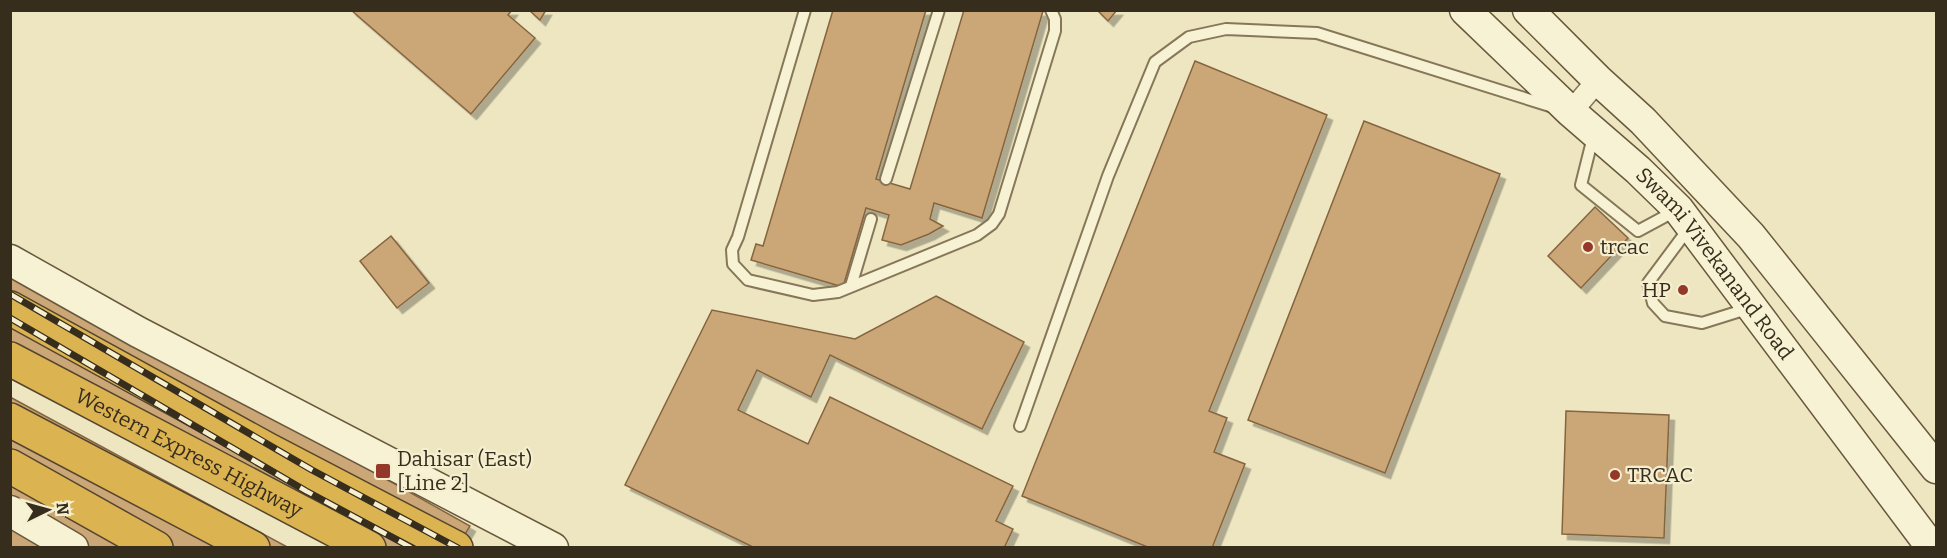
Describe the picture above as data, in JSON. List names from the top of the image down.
{
  "streets": {
    "highway": ["Western Express Highway"],
    "main road": ["Swami Vivekanand Road"]
  },
  "places": {
    "other": ["trcac", "HP", "TRCAC"],
    "transit": ["Dahisar (East) [Line 2]"]
  },
  "north": "right"
}
